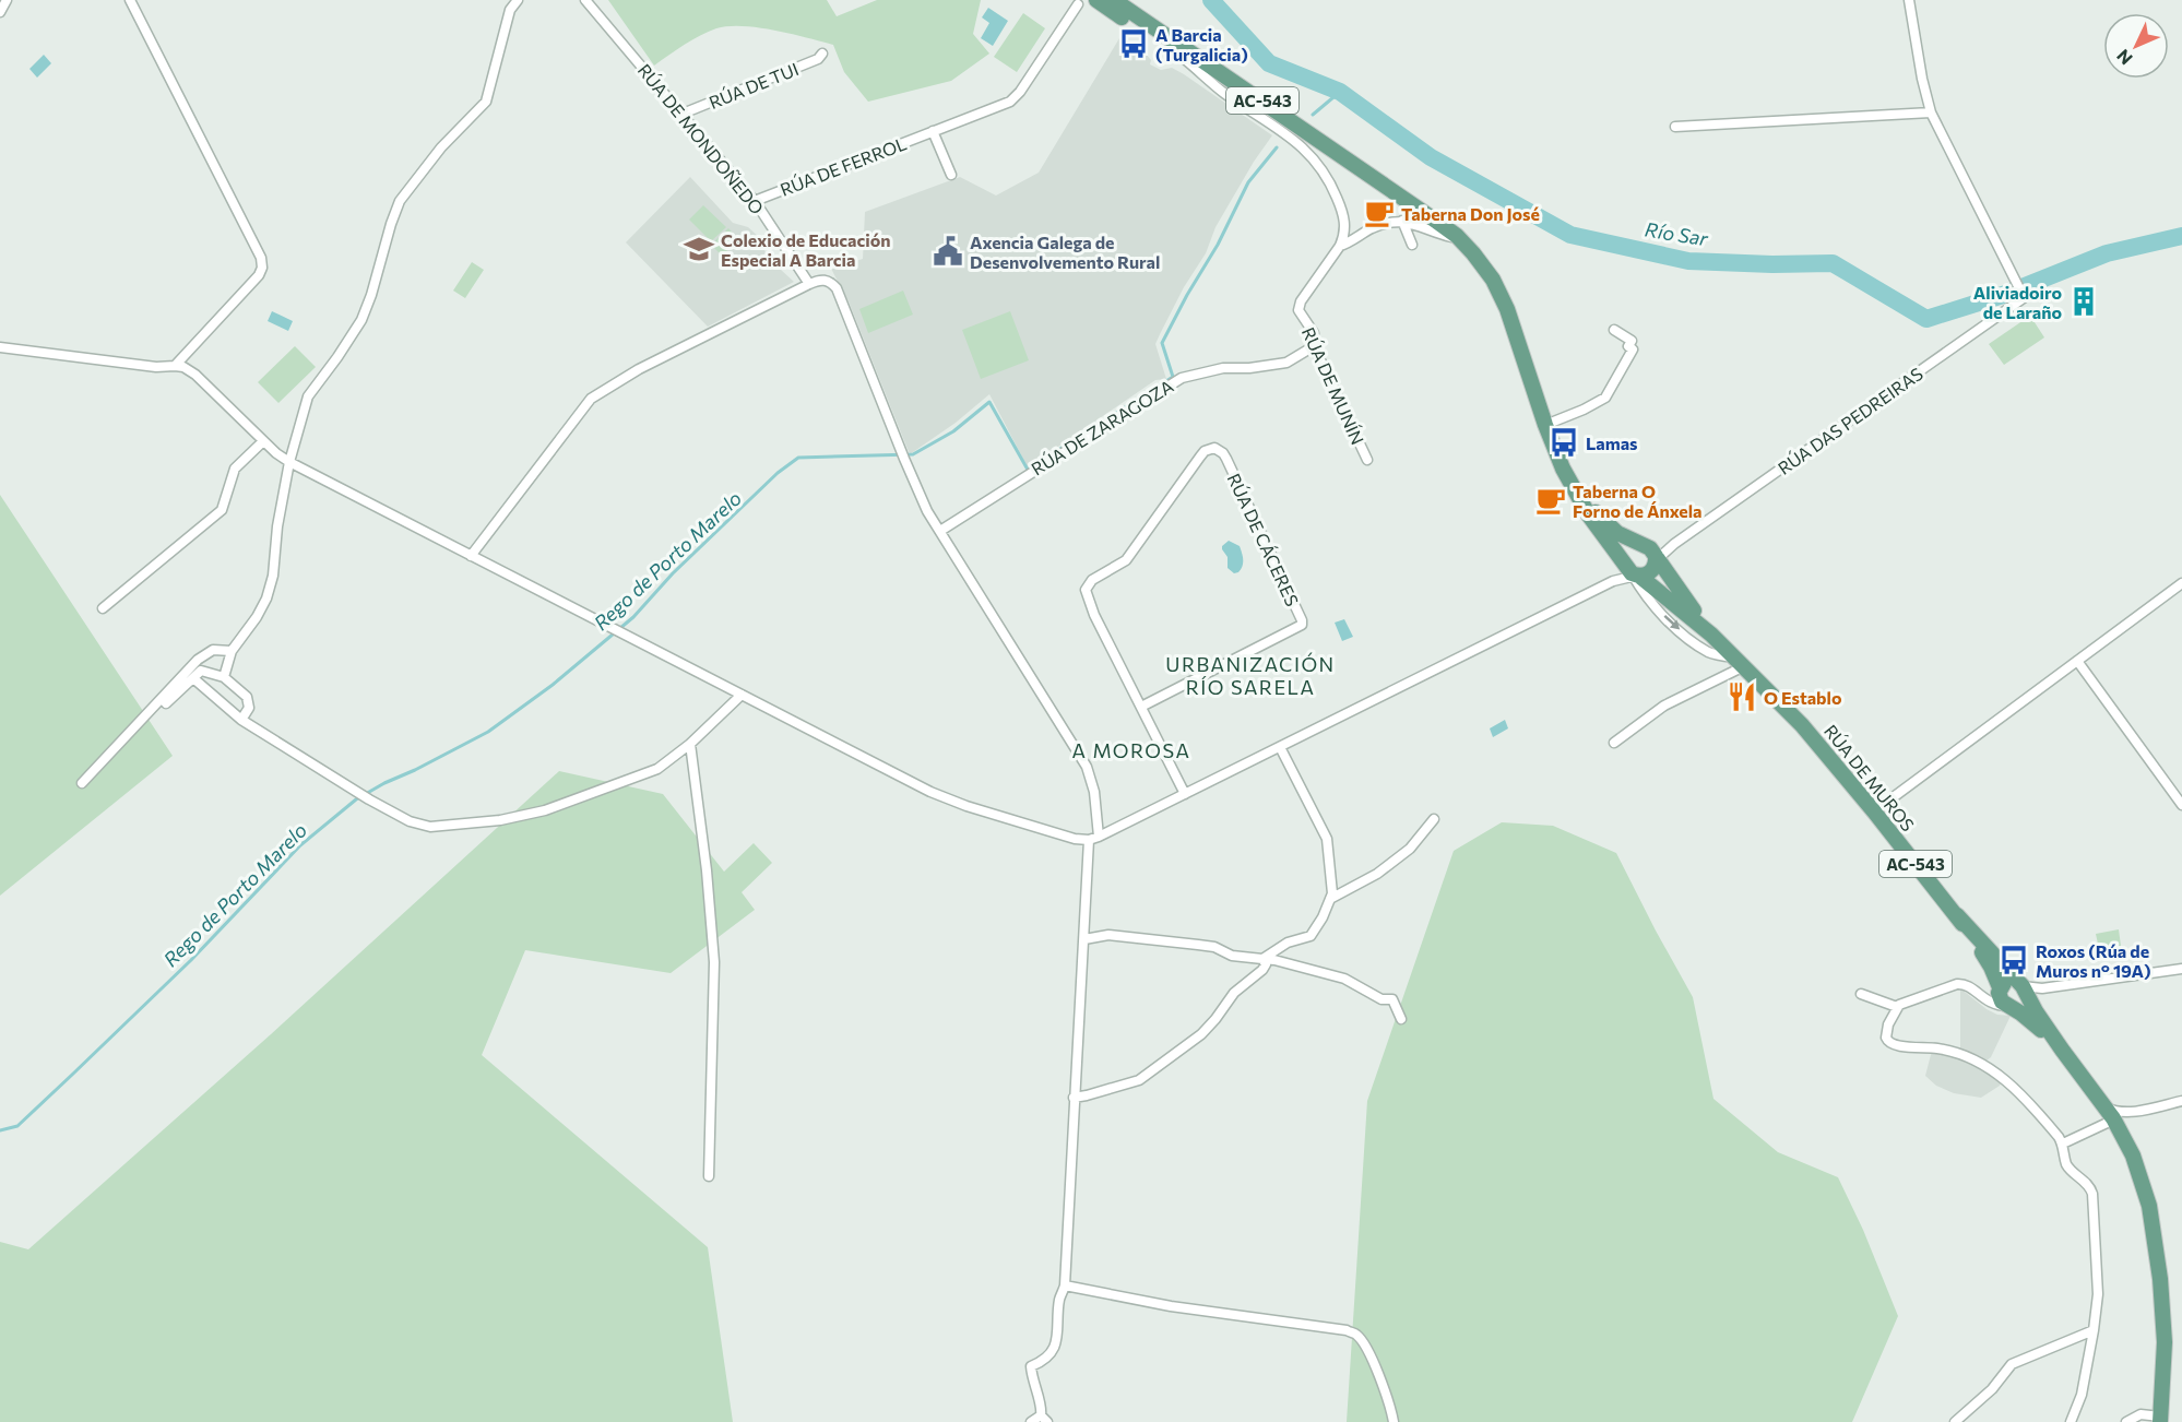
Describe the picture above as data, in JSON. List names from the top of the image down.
{
  "streets": {
    "main road": ["AC-543", "RÚA DE MUROS"],
    "street": [
      "RÚA DE TUI",
      "RÚA DE MONDOÑEDO",
      "RÚA DE FERROL",
      "RÚA DE MUNÍN",
      "RÚA DAS PEDREIRAS",
      "RÚA DE ZARAGOZA",
      "RÚA DE CÁCERES"
    ]
  },
  "crossings": [
    ["RÚA DE TUI", "RÚA DE MONDOÑEDO"],
    ["AC-543", "RÚA DE MUNÍN"],
    ["AC-543", "RÚA DAS PEDREIRAS"],
    ["AC-543", "RÚA DE MUROS"],
    ["RÚA DE MONDOÑEDO", "RÚA DE FERROL"],
    ["RÚA DE MUNÍN", "RÚA DE ZARAGOZA"]
  ],
  "districts": ["URBANIZACIÓN RÍO SARELA", "A MOROSA"],
  "water": ["Río Sar", "Rego de Porto Marelo"],
  "places": {
    "bus stop": ["A Barcia (Turgalicia)", "Lamas", "Roxos (Rúa de Muros n° 19A)"],
    "cafe": ["Taberna Don José", "Taberna O Forno de Ánxela"],
    "school or university": ["Colexio de Educación Especial A Barcia"],
    "public building": ["Axencia Galega de Desenvolvemento Rural"],
    "building": ["Aliviadoiro de Laraño"],
    "restaurant": ["O Establo"]
  },
  "north": "bottom left"
}
